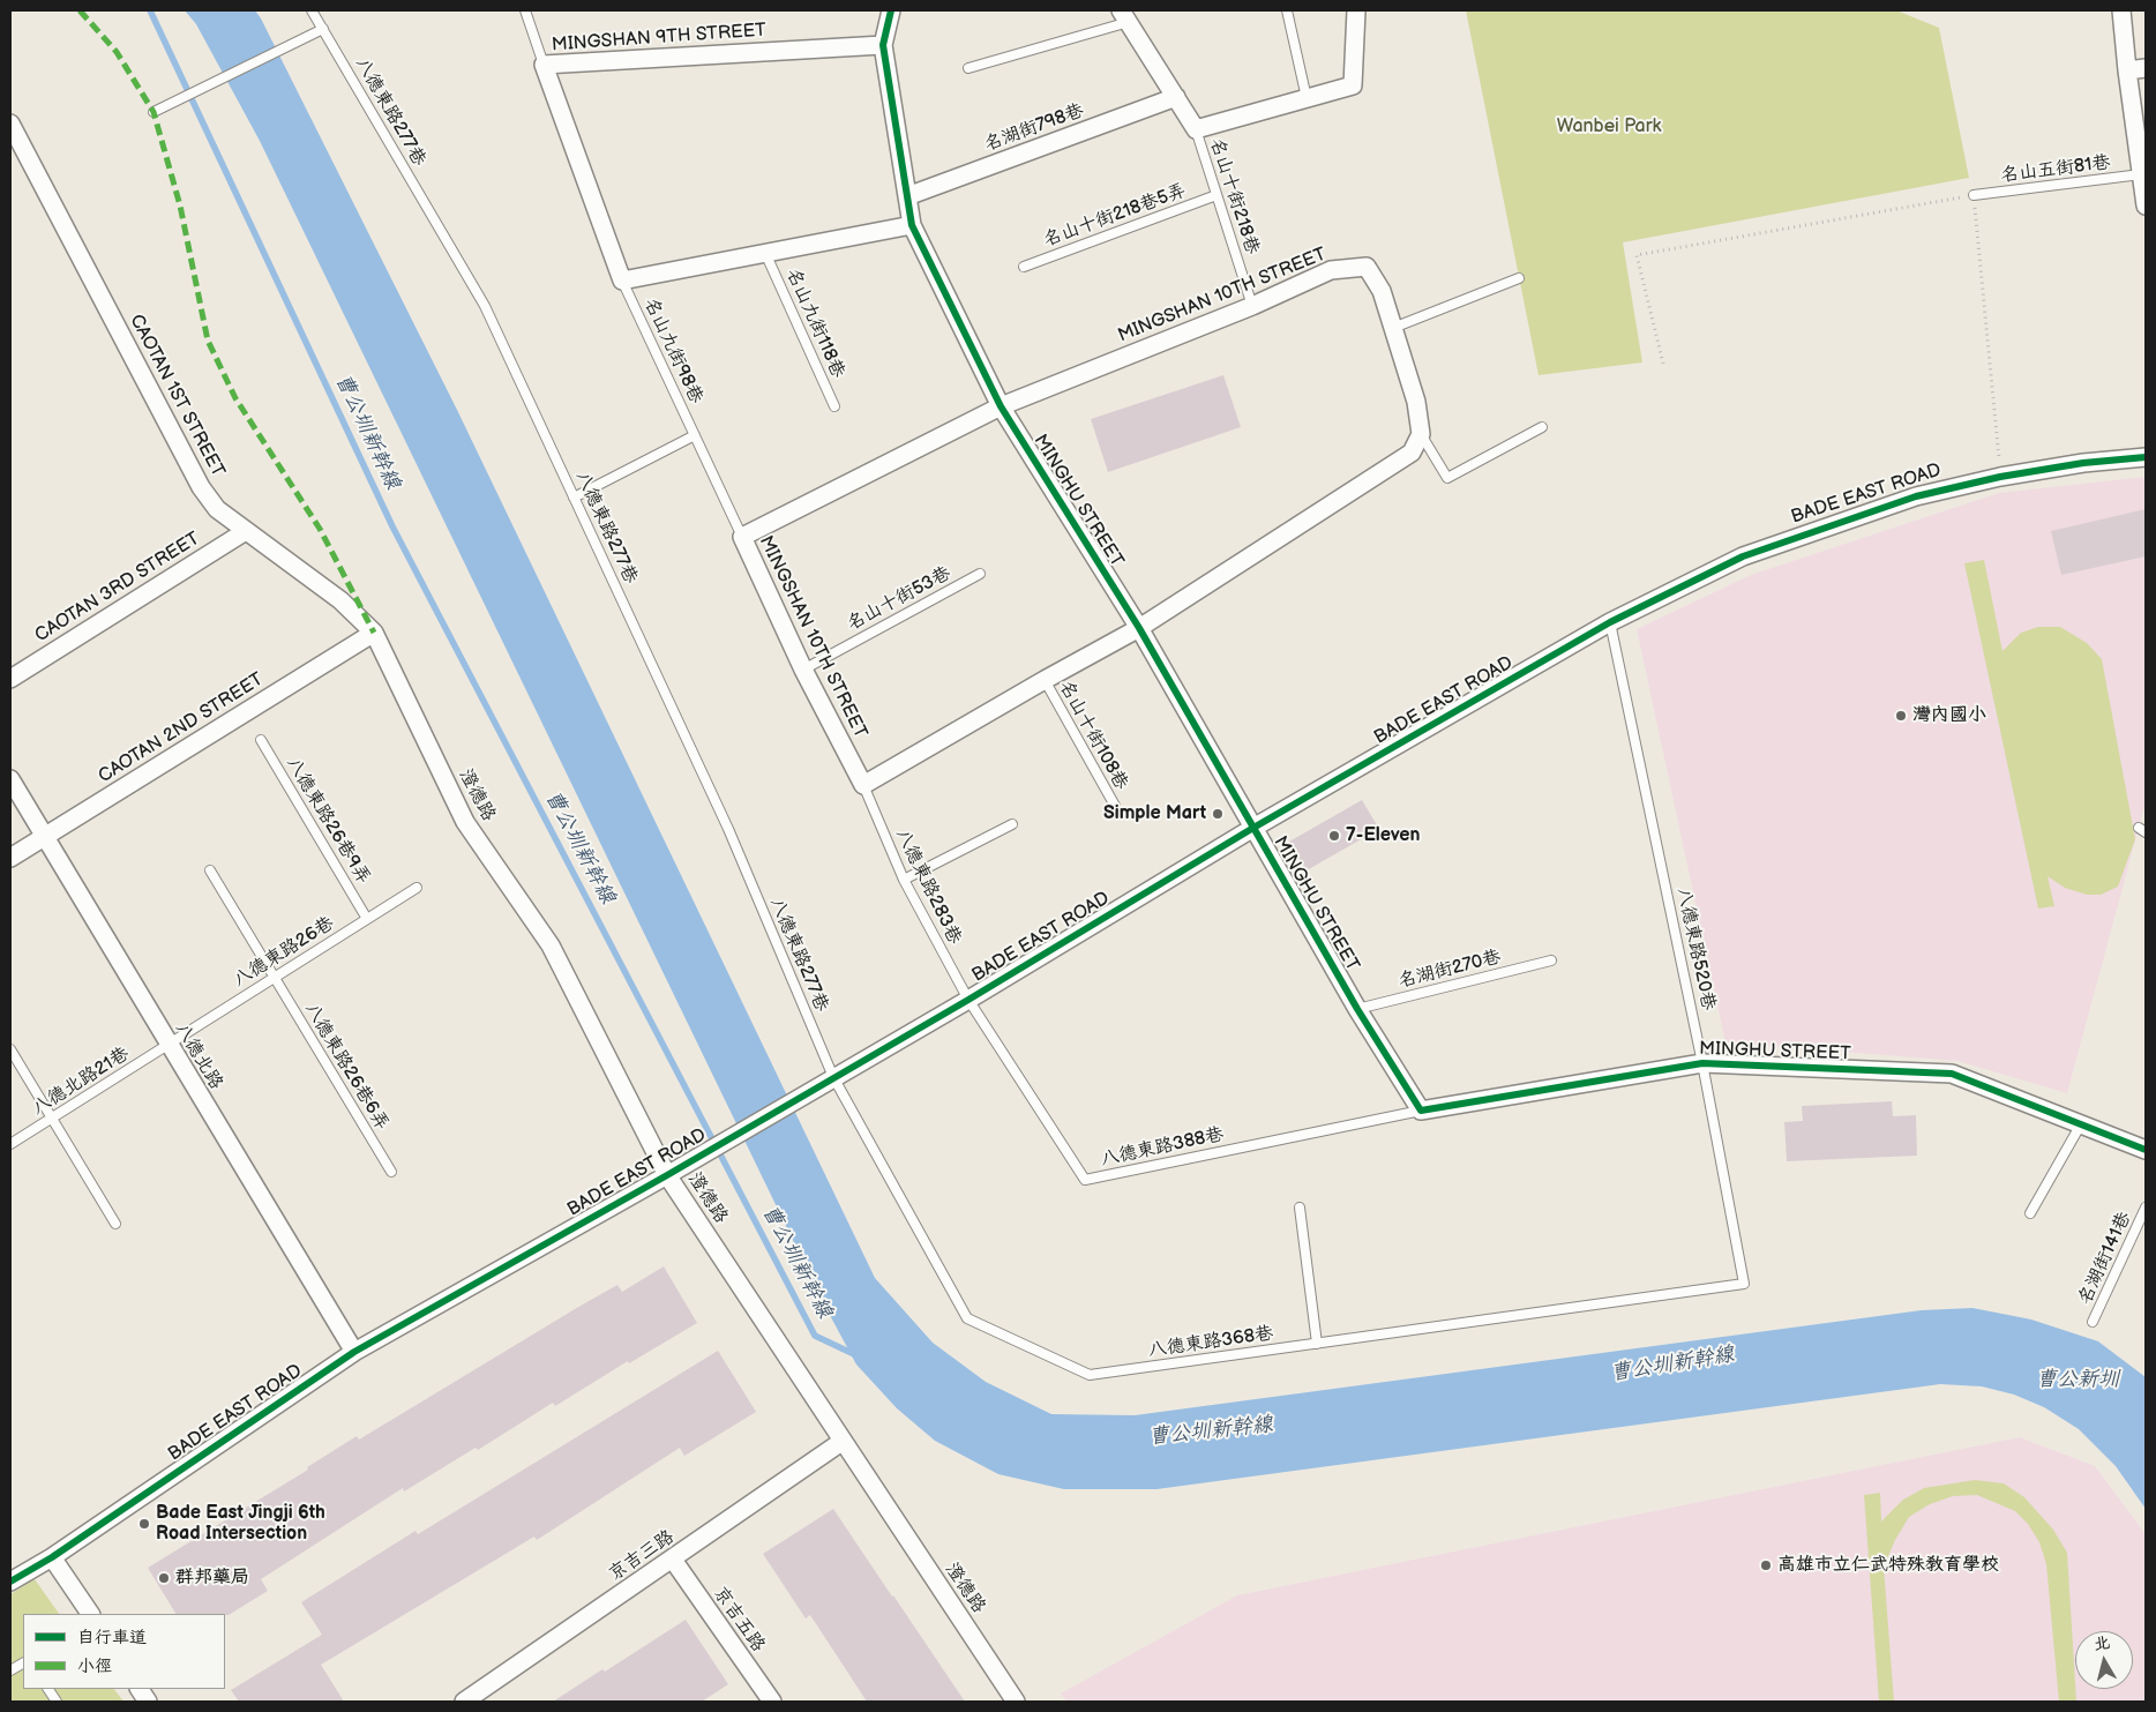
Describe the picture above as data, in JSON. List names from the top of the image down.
{
  "streets": {
    "street": [
      "MINGSHAN 9TH STREET",
      "名湖街798巷",
      "MINGSHAN 10TH STREET",
      "CAOTAN 1ST STREET",
      "BADE EAST ROAD",
      "MINGHU STREET",
      "CAOTAN 3RD STREET",
      "CAOTAN 2ND STREET",
      "澄德路",
      "八德北路",
      "京吉三路",
      "京吉五路"
    ],
    "lane": [
      "八德東路277巷",
      "名山五街81巷",
      "名山十街218巷",
      "名山十街218巷5弄",
      "名山九街118巷",
      "名山九街98巷",
      "名山十街53巷",
      "名山十街108巷",
      "八德東路26巷9弄",
      "八德東路283巷",
      "八德東路520巷",
      "八德東路26巷",
      "名湖街270巷",
      "八德東路26巷6弄",
      "八德北路21巷",
      "八德東路388巷",
      "名湖街141巷",
      "八德東路368巷"
    ]
  },
  "crossings": [
    ["MINGSHAN 9TH STREET", "名山九街98巷"],
    ["MINGSHAN 9TH STREET", "MINGHU STREET"],
    ["八德東路277巷", "BADE EAST ROAD"],
    ["八德東路277巷", "八德東路368巷"],
    ["名湖街798巷", "MINGHU STREET"],
    ["名山十街218巷", "名山十街218巷5弄"],
    ["名山十街218巷", "MINGSHAN 10TH STREET"],
    ["MINGSHAN 10TH STREET", "名山九街98巷"],
    ["MINGSHAN 10TH STREET", "MINGHU STREET"],
    ["MINGSHAN 10TH STREET", "名山十街53巷"],
    ["MINGSHAN 10TH STREET", "八德東路283巷"],
    ["CAOTAN 1ST STREET", "CAOTAN 3RD STREET"],
    ["CAOTAN 1ST STREET", "CAOTAN 2ND STREET"],
    ["CAOTAN 1ST STREET", "澄德路"],
    ["BADE EAST ROAD", "MINGHU STREET"],
    ["BADE EAST ROAD", "澄德路"],
    ["BADE EAST ROAD", "八德東路283巷"],
    ["BADE EAST ROAD", "八德東路520巷"],
    ["BADE EAST ROAD", "八德北路"],
    ["BADE EAST ROAD", "八德東路388巷"],
    ["BADE EAST ROAD", "八德東路368巷"],
    ["MINGHU STREET", "八德東路520巷"],
    ["MINGHU STREET", "名湖街270巷"],
    ["MINGHU STREET", "八德東路388巷"],
    ["CAOTAN 2ND STREET", "澄德路"],
    ["CAOTAN 2ND STREET", "八德北路"],
    ["澄德路", "京吉三路"],
    ["八德東路26巷9弄", "八德東路26巷"],
    ["八德東路283巷", "八德東路388巷"],
    ["八德東路520巷", "八德東路368巷"],
    ["八德東路26巷", "八德北路"],
    ["八德東路26巷", "八德東路26巷6弄"],
    ["八德東路26巷", "八德北路21巷"],
    ["八德北路", "八德北路21巷"],
    ["京吉三路", "京吉五路"]
  ],
  "water": ["曹公圳新幹線", "曹公新圳"],
  "parks": ["Wanbei Park"],
  "places": [
    "灣內國小",
    "Simple Mart",
    "7-Eleven",
    "Bade East Jingji 6th Road Intersection",
    "高雄市立仁武特殊教育學校",
    "群邦藥局"
  ],
  "legend": ["自行車道", "小徑"],
  "north": "top"
}
